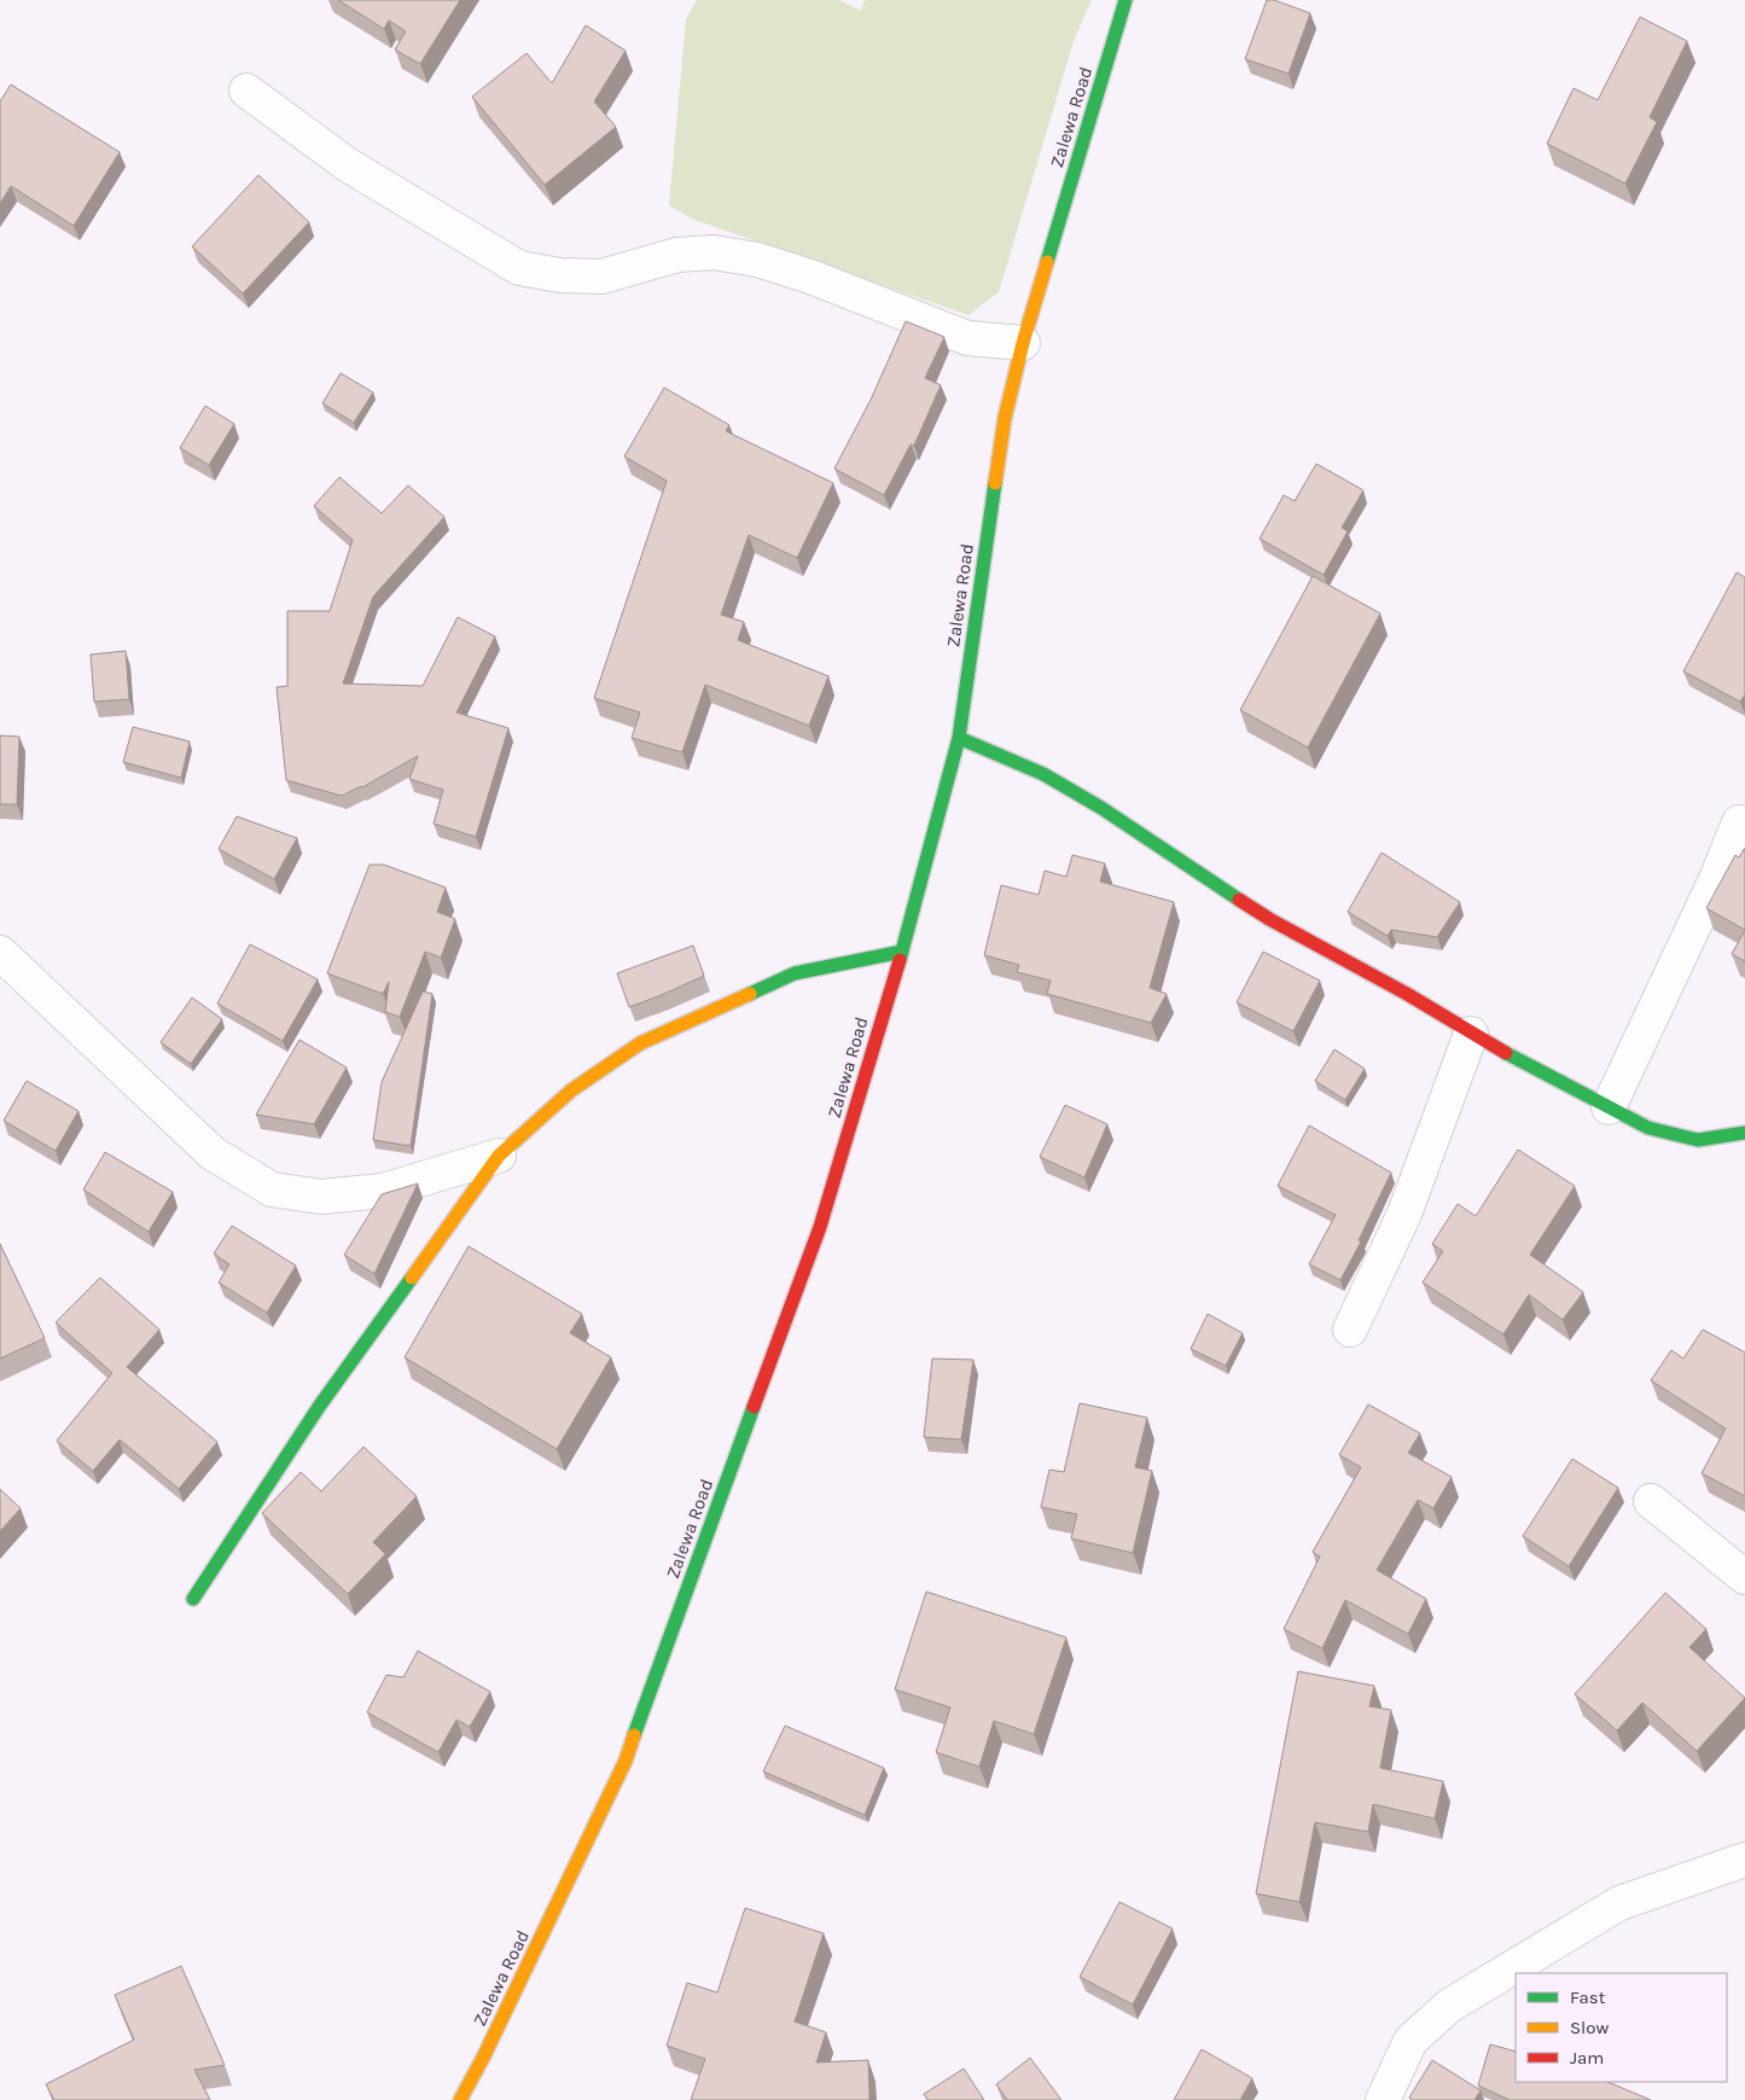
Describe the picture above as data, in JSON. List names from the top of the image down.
{
  "streets": {
    "main road": ["Zalewa Road"]
  },
  "legend": ["Fast", "Slow", "Jam"]
}
